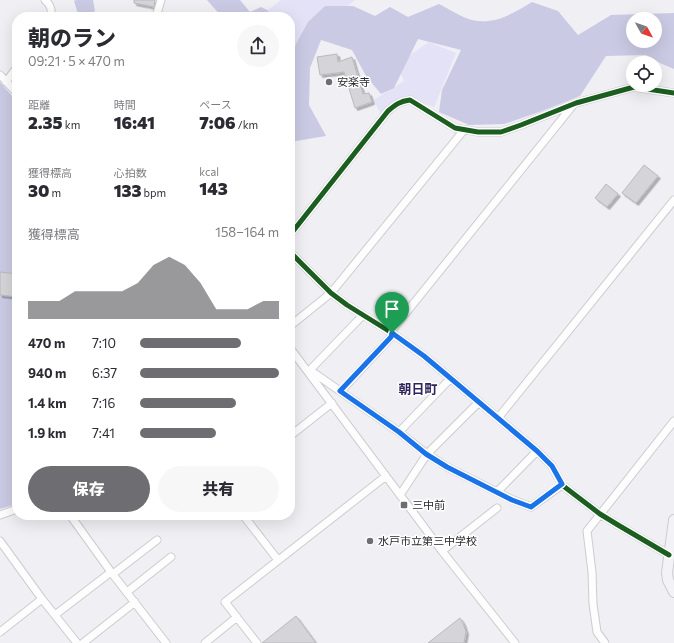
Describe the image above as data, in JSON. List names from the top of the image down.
{
  "districts": ["朝日町"],
  "places": {
    "other": ["安楽寺", "水戸市立第三中学校"],
    "transit": ["三中前"]
  },
  "north": "bottom right",
  "page": {
    "heading": ["朝のラン", "09:21 · 5 × 470 m"],
    "stats": [
      ["距離", "2.35 km"],
      ["時間", "16:41"],
      ["ペース", "7:06 /km"],
      ["獲得標高", "30 m"],
      ["心拍数", "133 bpm"],
      ["kcal", "143"]
    ],
    "chart": ["獲得標高", "158–164 m"],
    "list": [
      {
        "name": "470 m",
        "note": "7:10"
      },
      {
        "name": "940 m",
        "note": "6:37"
      },
      {
        "name": "1.4 km",
        "note": "7:16"
      },
      {
        "name": "1.9 km",
        "note": "7:41"
      }
    ],
    "buttons": ["保存", "共有"]
  }
}
